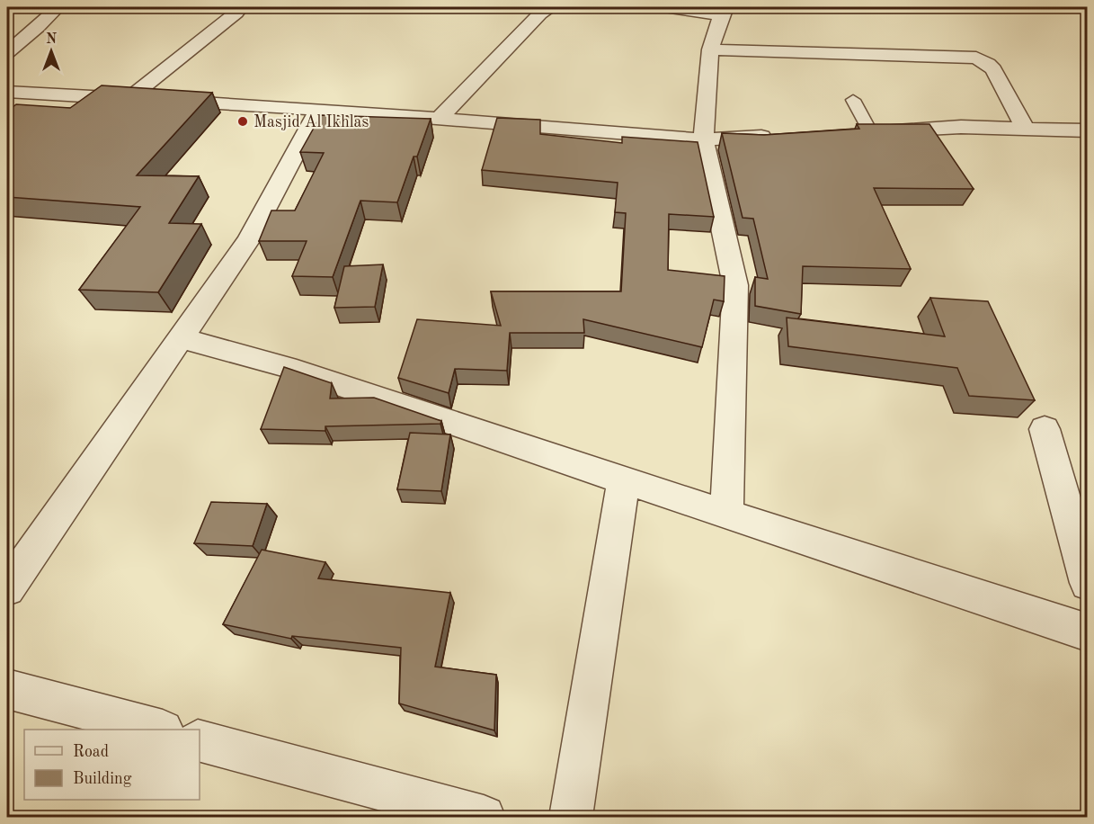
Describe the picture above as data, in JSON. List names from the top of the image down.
{
  "places": ["Masjid Al Ikhlas"],
  "legend": ["Road", "Building"],
  "north": "top"
}
